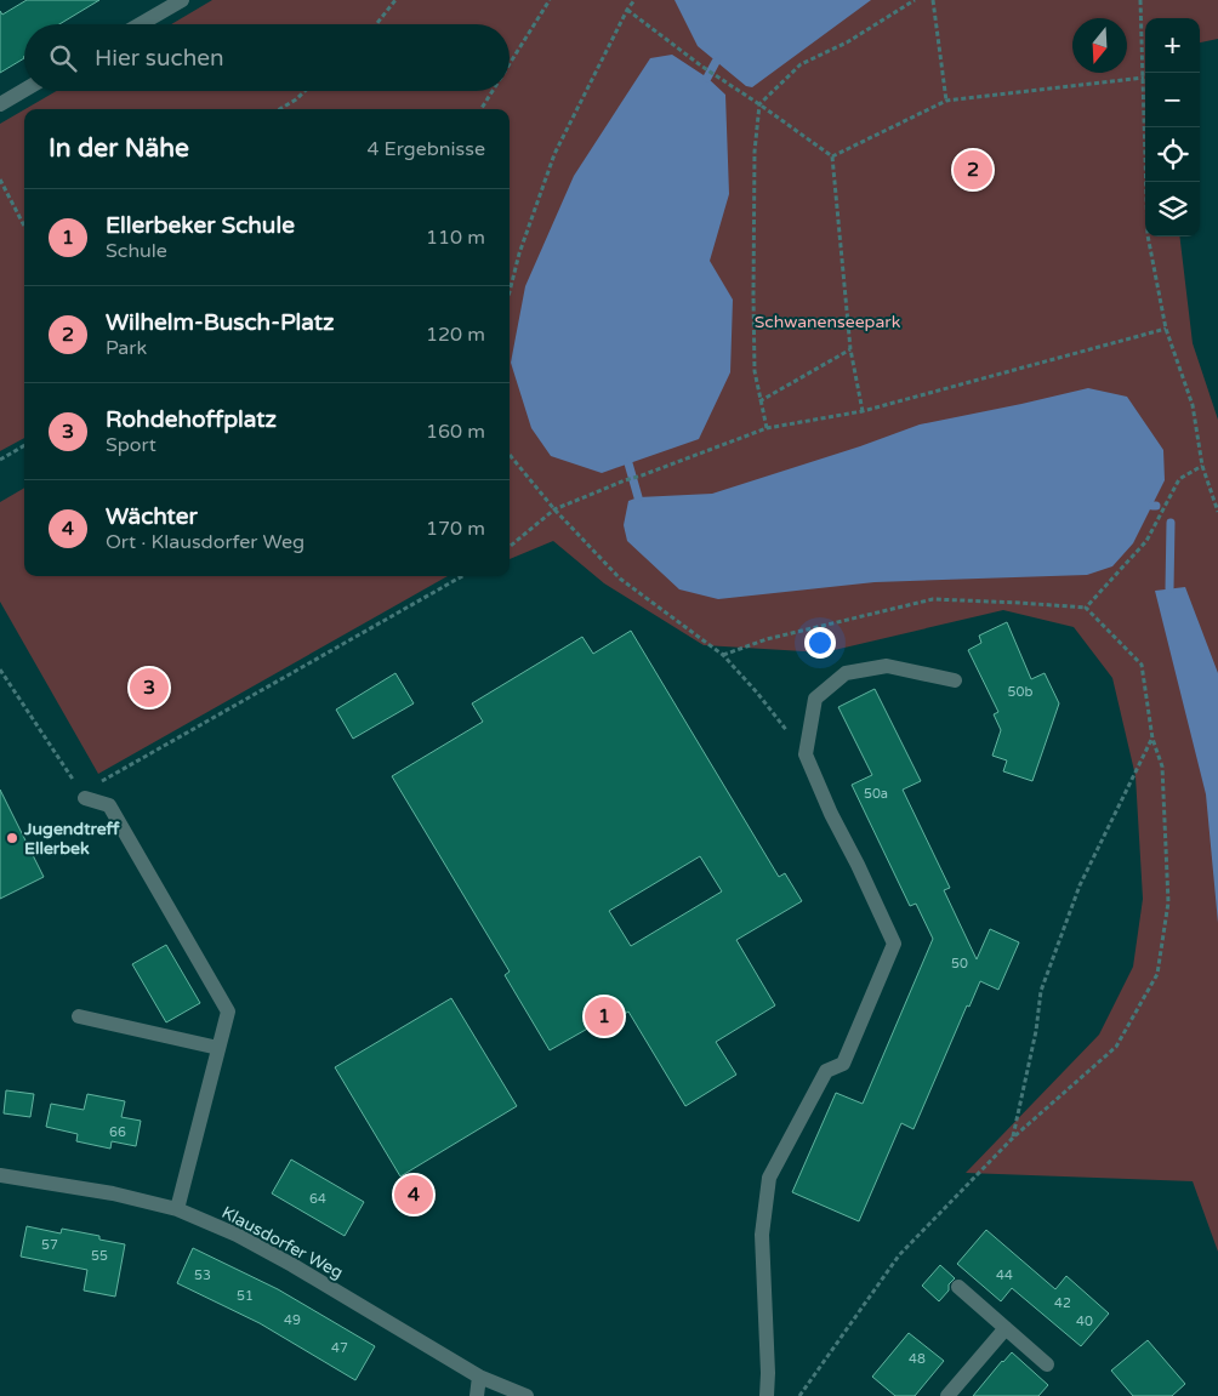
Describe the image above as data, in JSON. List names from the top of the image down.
{
  "streets": {
    "street": ["Klausdorfer Weg"]
  },
  "parks": ["Schwanenseepark"],
  "places": ["Jugendtreff Ellerbek"],
  "house_numbers": [
    "50b",
    "50a",
    "50",
    "66",
    "64",
    "57",
    "55",
    "53",
    "44",
    "51",
    "42",
    "49",
    "40",
    "47",
    "48"
  ],
  "north": "bottom",
  "page": {
    "map_buttons": ["+", "−"],
    "search": "Hier suchen",
    "heading": ["In der Nähe", "4 Ergebnisse"],
    "pins": [
      "2",
      "3",
      "1",
      "4"
    ],
    "list": [
      {
        "mark": "1",
        "name": "Ellerbeker Schule",
        "note": "Schule",
        "value": "110 m"
      },
      {
        "mark": "2",
        "name": "Wilhelm-Busch-Platz",
        "note": "Park",
        "value": "120 m"
      },
      {
        "mark": "3",
        "name": "Rohdehoffplatz",
        "note": "Sport",
        "value": "160 m"
      },
      {
        "mark": "4",
        "name": "Wächter",
        "note": "Ort · Klausdorfer Weg",
        "value": "170 m"
      }
    ]
  }
}
